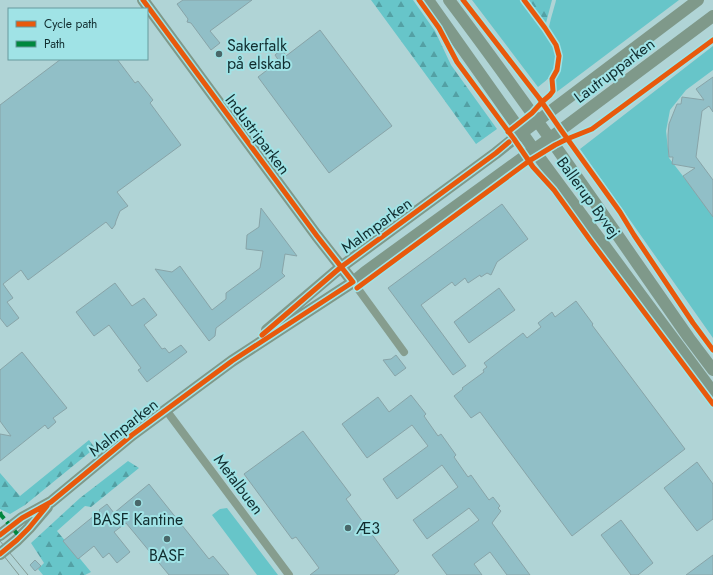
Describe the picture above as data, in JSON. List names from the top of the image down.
{
  "streets": {
    "street": [
      "Lautrupparken",
      "Industriparken",
      "Ballerup Byvej",
      "Malmparken",
      "Metalbuen"
    ]
  },
  "crossings": [
    ["Lautrupparken", "Ballerup Byvej"],
    ["Lautrupparken", "Malmparken"],
    ["Industriparken", "Malmparken"],
    ["Ballerup Byvej", "Malmparken"],
    ["Malmparken", "Metalbuen"]
  ],
  "places": [
    "Sakerfalk på elskab",
    "BASF Kantine",
    "Æ3",
    "BASF"
  ],
  "legend": ["Cycle path", "Path"]
}
